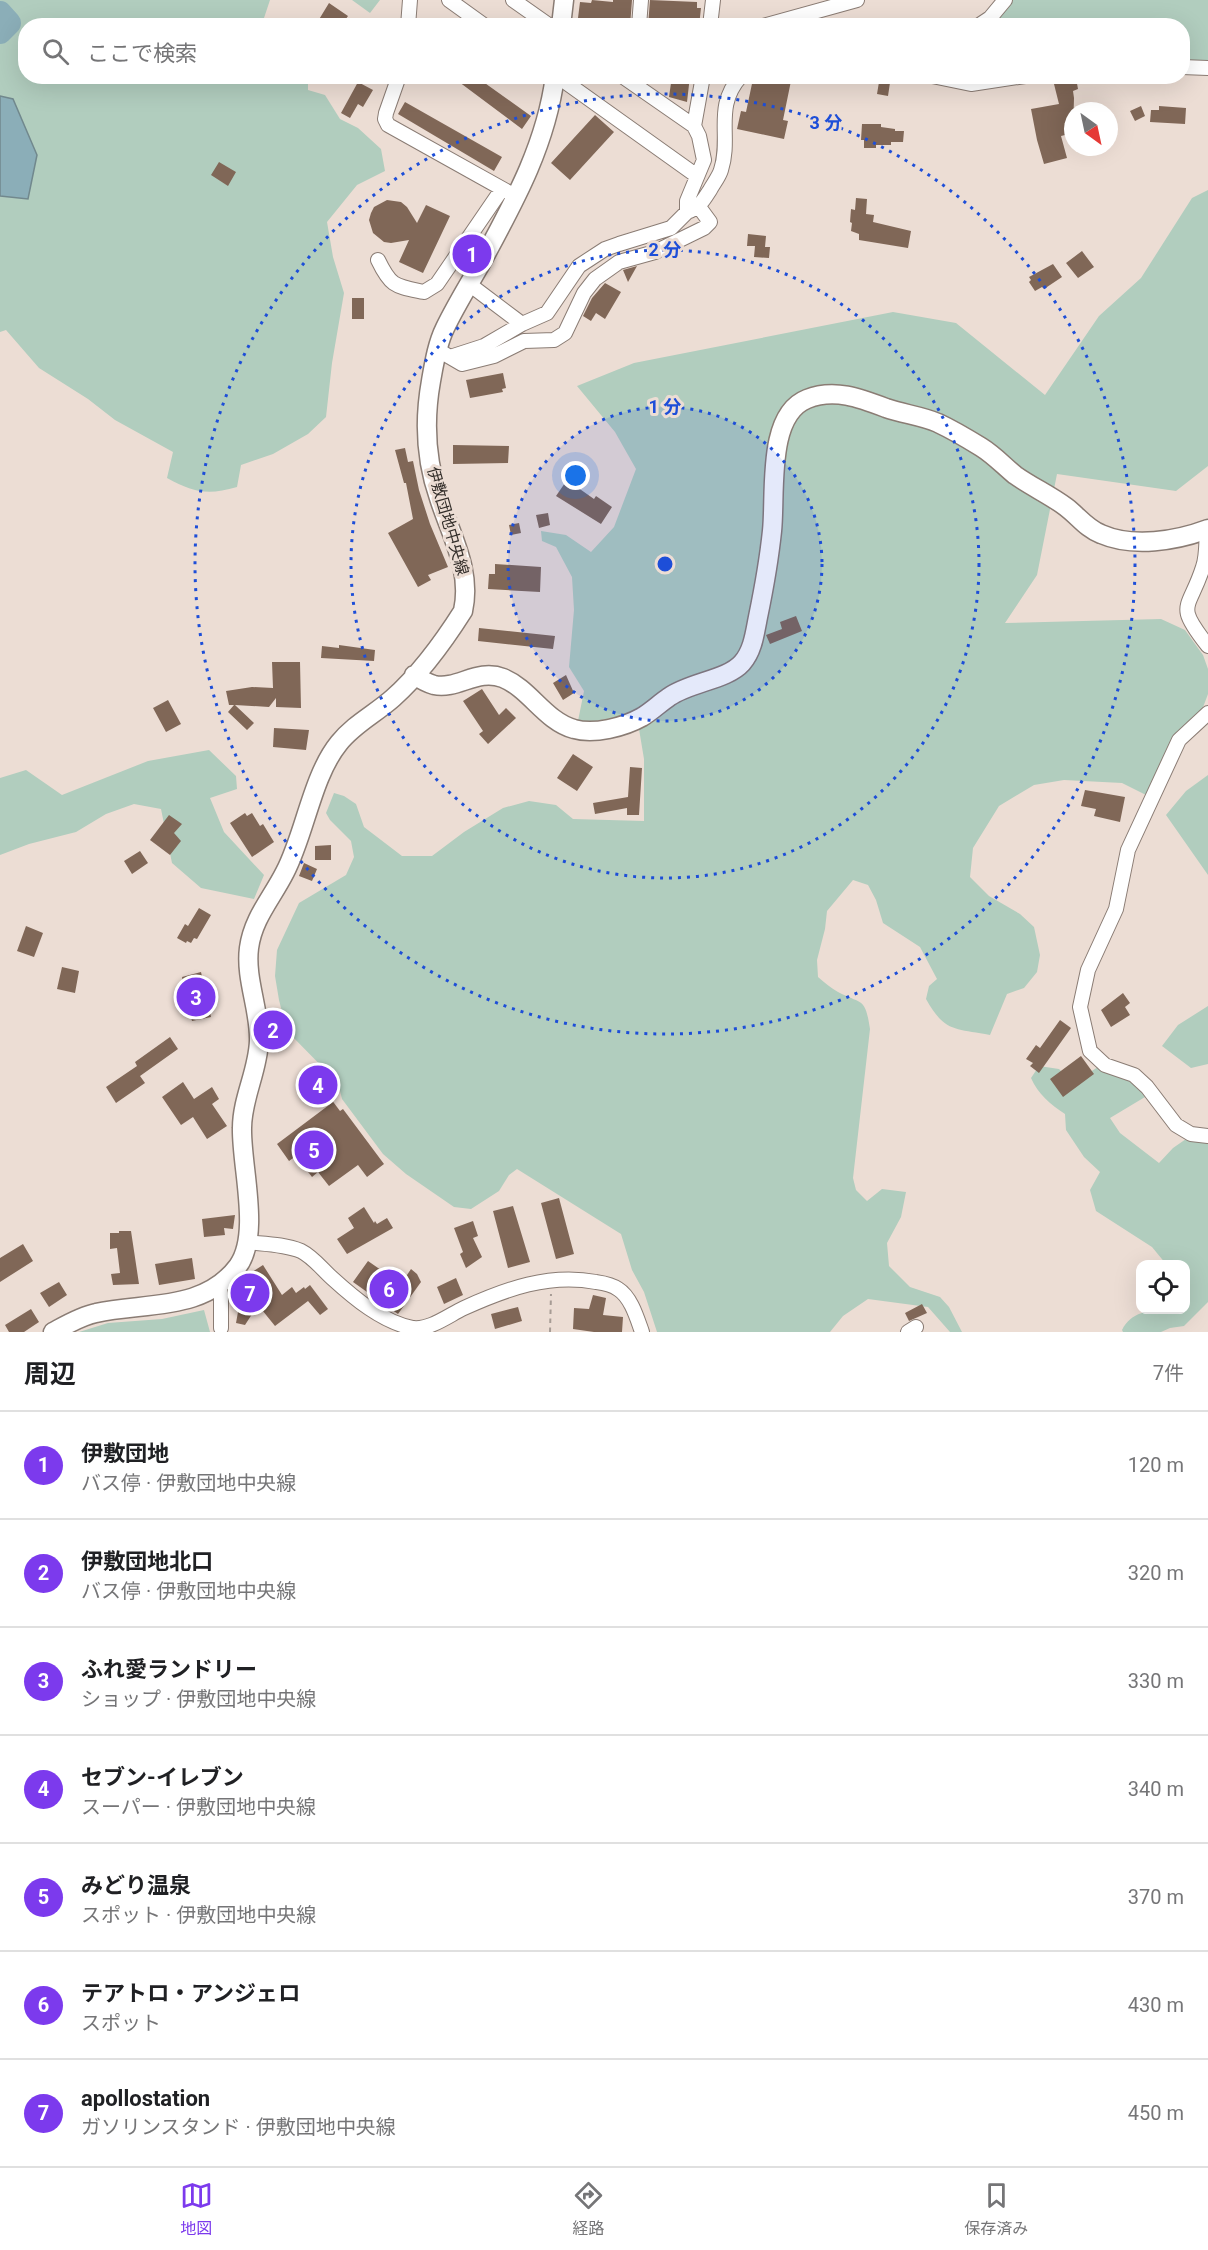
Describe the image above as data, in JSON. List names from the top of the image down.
{
  "streets": {
    "street": ["伊敷団地中央線"]
  },
  "north": "bottom right",
  "page": {
    "search": "ここで検索",
    "pins": [
      "1",
      "3",
      "2",
      "4",
      "5",
      "6",
      "7"
    ],
    "heading": ["周辺", "7件"],
    "list": [
      {
        "mark": "1",
        "name": "伊敷団地",
        "note": "バス停 · 伊敷団地中央線",
        "value": "120 m"
      },
      {
        "mark": "2",
        "name": "伊敷団地北口",
        "note": "バス停 · 伊敷団地中央線",
        "value": "320 m"
      },
      {
        "mark": "3",
        "name": "ふれ愛ランドリー",
        "note": "ショップ · 伊敷団地中央線",
        "value": "330 m"
      },
      {
        "mark": "4",
        "name": "セブン-イレブン",
        "note": "スーパー · 伊敷団地中央線",
        "value": "340 m"
      },
      {
        "mark": "5",
        "name": "みどり温泉",
        "note": "スポット · 伊敷団地中央線",
        "value": "370 m"
      },
      {
        "mark": "6",
        "name": "テアトロ・アンジェロ",
        "note": "スポット",
        "value": "430 m"
      },
      {
        "mark": "7",
        "name": "apollostation",
        "note": "ガソリンスタンド · 伊敷団地中央線",
        "value": "450 m"
      }
    ],
    "nav": ["地図", "経路", "保存済み"]
  },
  "rings": ["3 分", "2 分", "1 分"]
}
